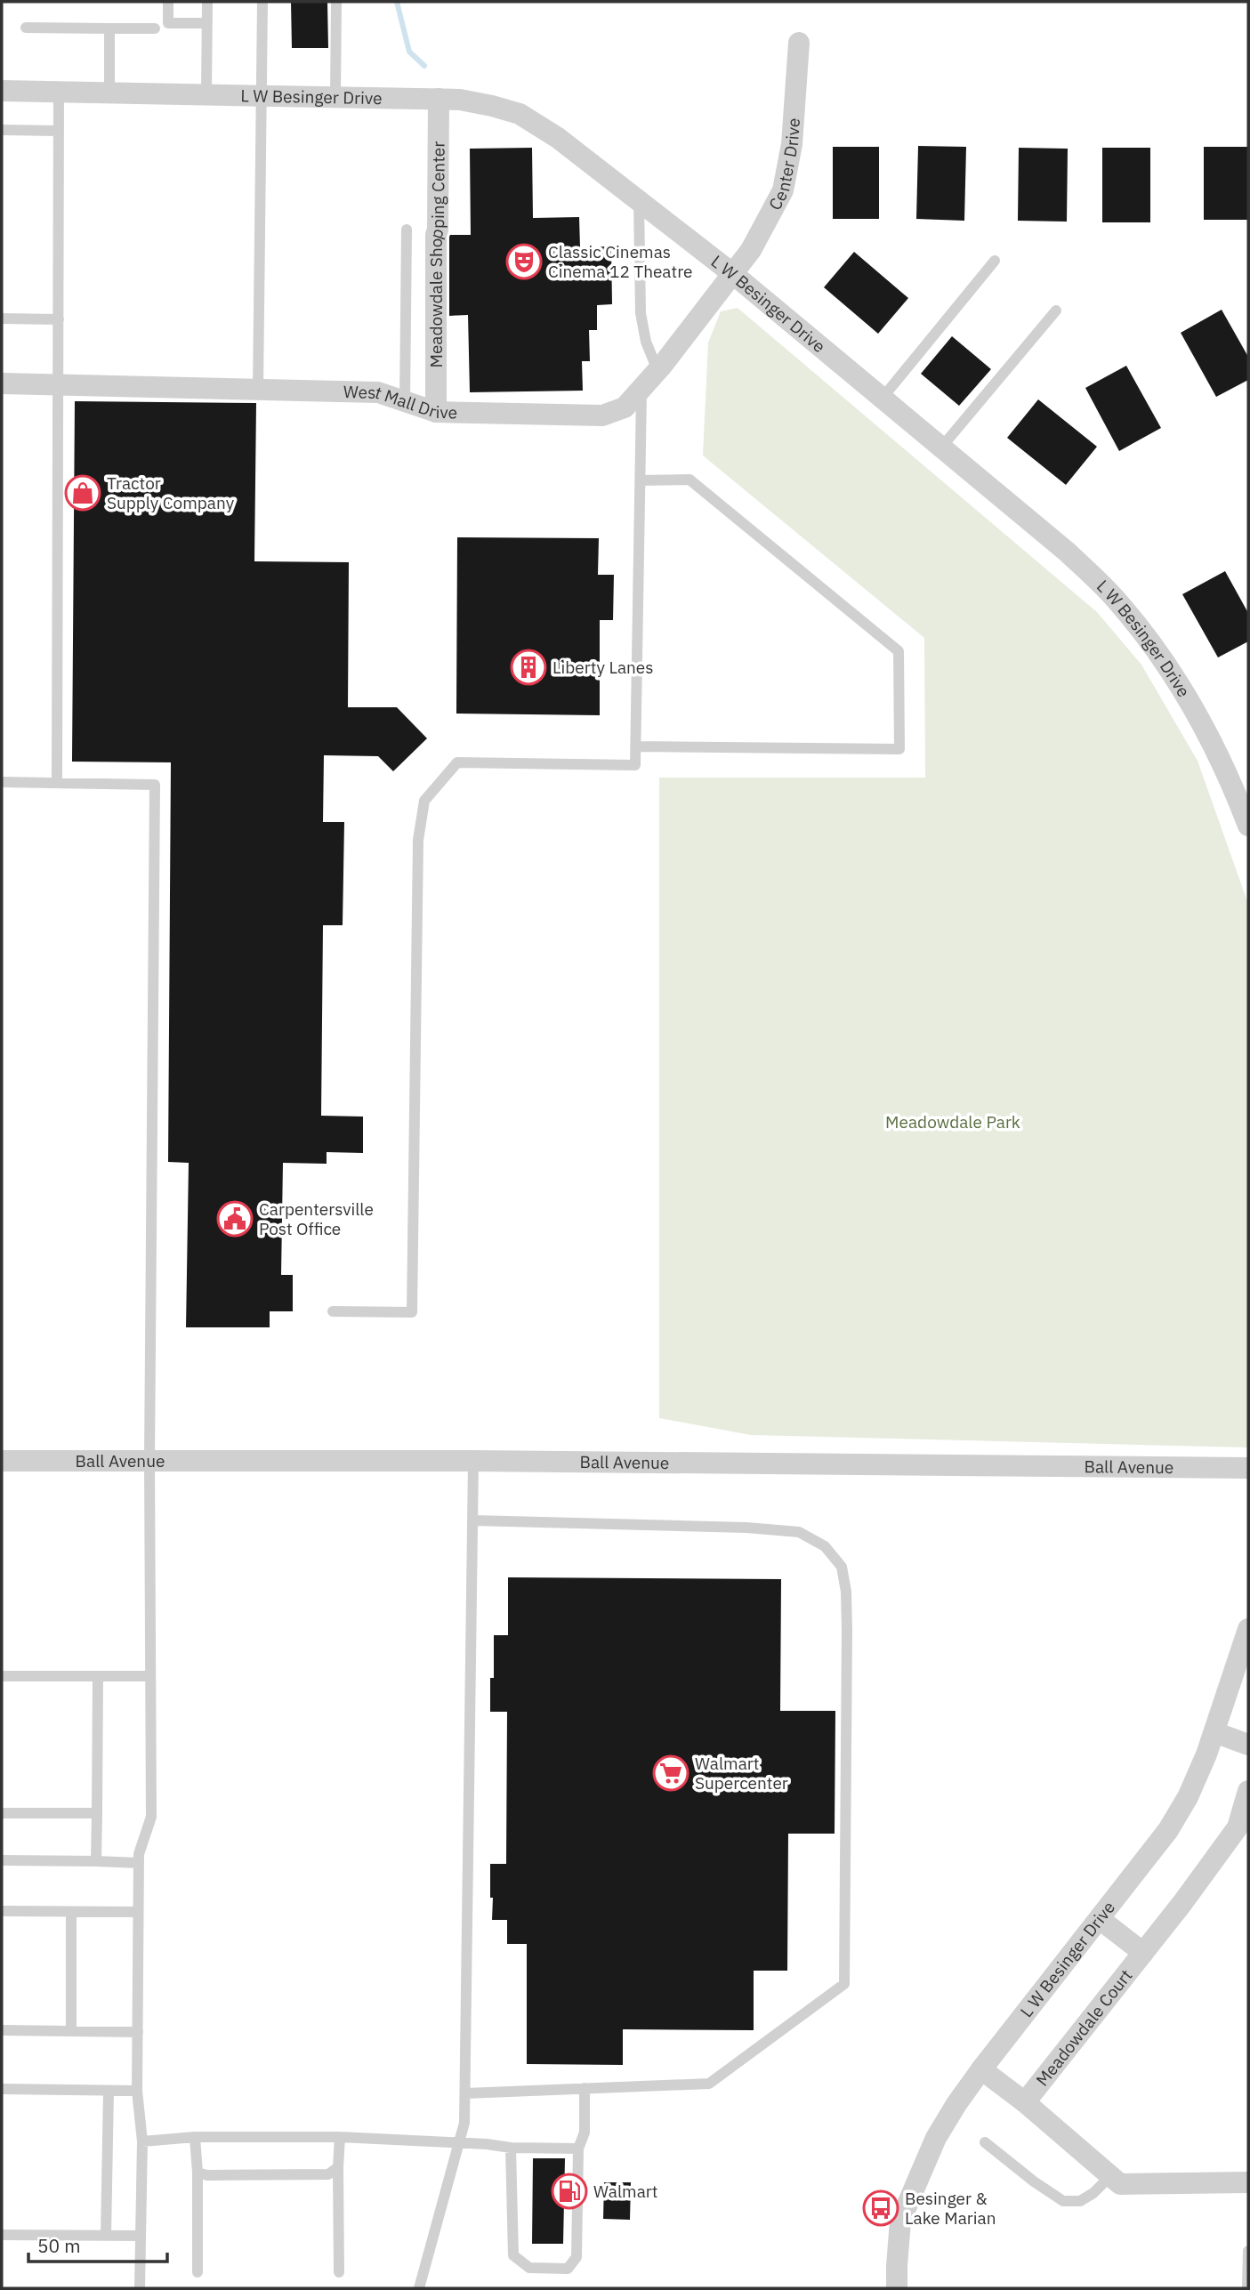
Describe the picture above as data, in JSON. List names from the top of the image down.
{
  "streets": {
    "street": [
      "L W Besinger Drive",
      "Center Drive",
      "Meadowdale Shopping Center",
      "West Mall Drive",
      "Ball Avenue",
      "Meadowdale Court"
    ]
  },
  "crossings": [
    ["L W Besinger Drive", "Center Drive"],
    ["L W Besinger Drive", "Meadowdale Shopping Center"],
    ["L W Besinger Drive", "West Mall Drive"],
    ["L W Besinger Drive", "Meadowdale Court"],
    ["Center Drive", "West Mall Drive"],
    ["Meadowdale Shopping Center", "West Mall Drive"]
  ],
  "parks": ["Meadowdale Park"],
  "places": {
    "theatre": ["Classic Cinemas Cinema 12 Theatre"],
    "shop": ["Tractor Supply Company"],
    "building": ["Liberty Lanes"],
    "public building": ["Carpentersville Post Office"],
    "supermarket": ["Walmart Supercenter"],
    "fuel station": ["Walmart"],
    "bus stop": ["Besinger & Lake Marian"]
  },
  "scale_bar": "50 m"
}
